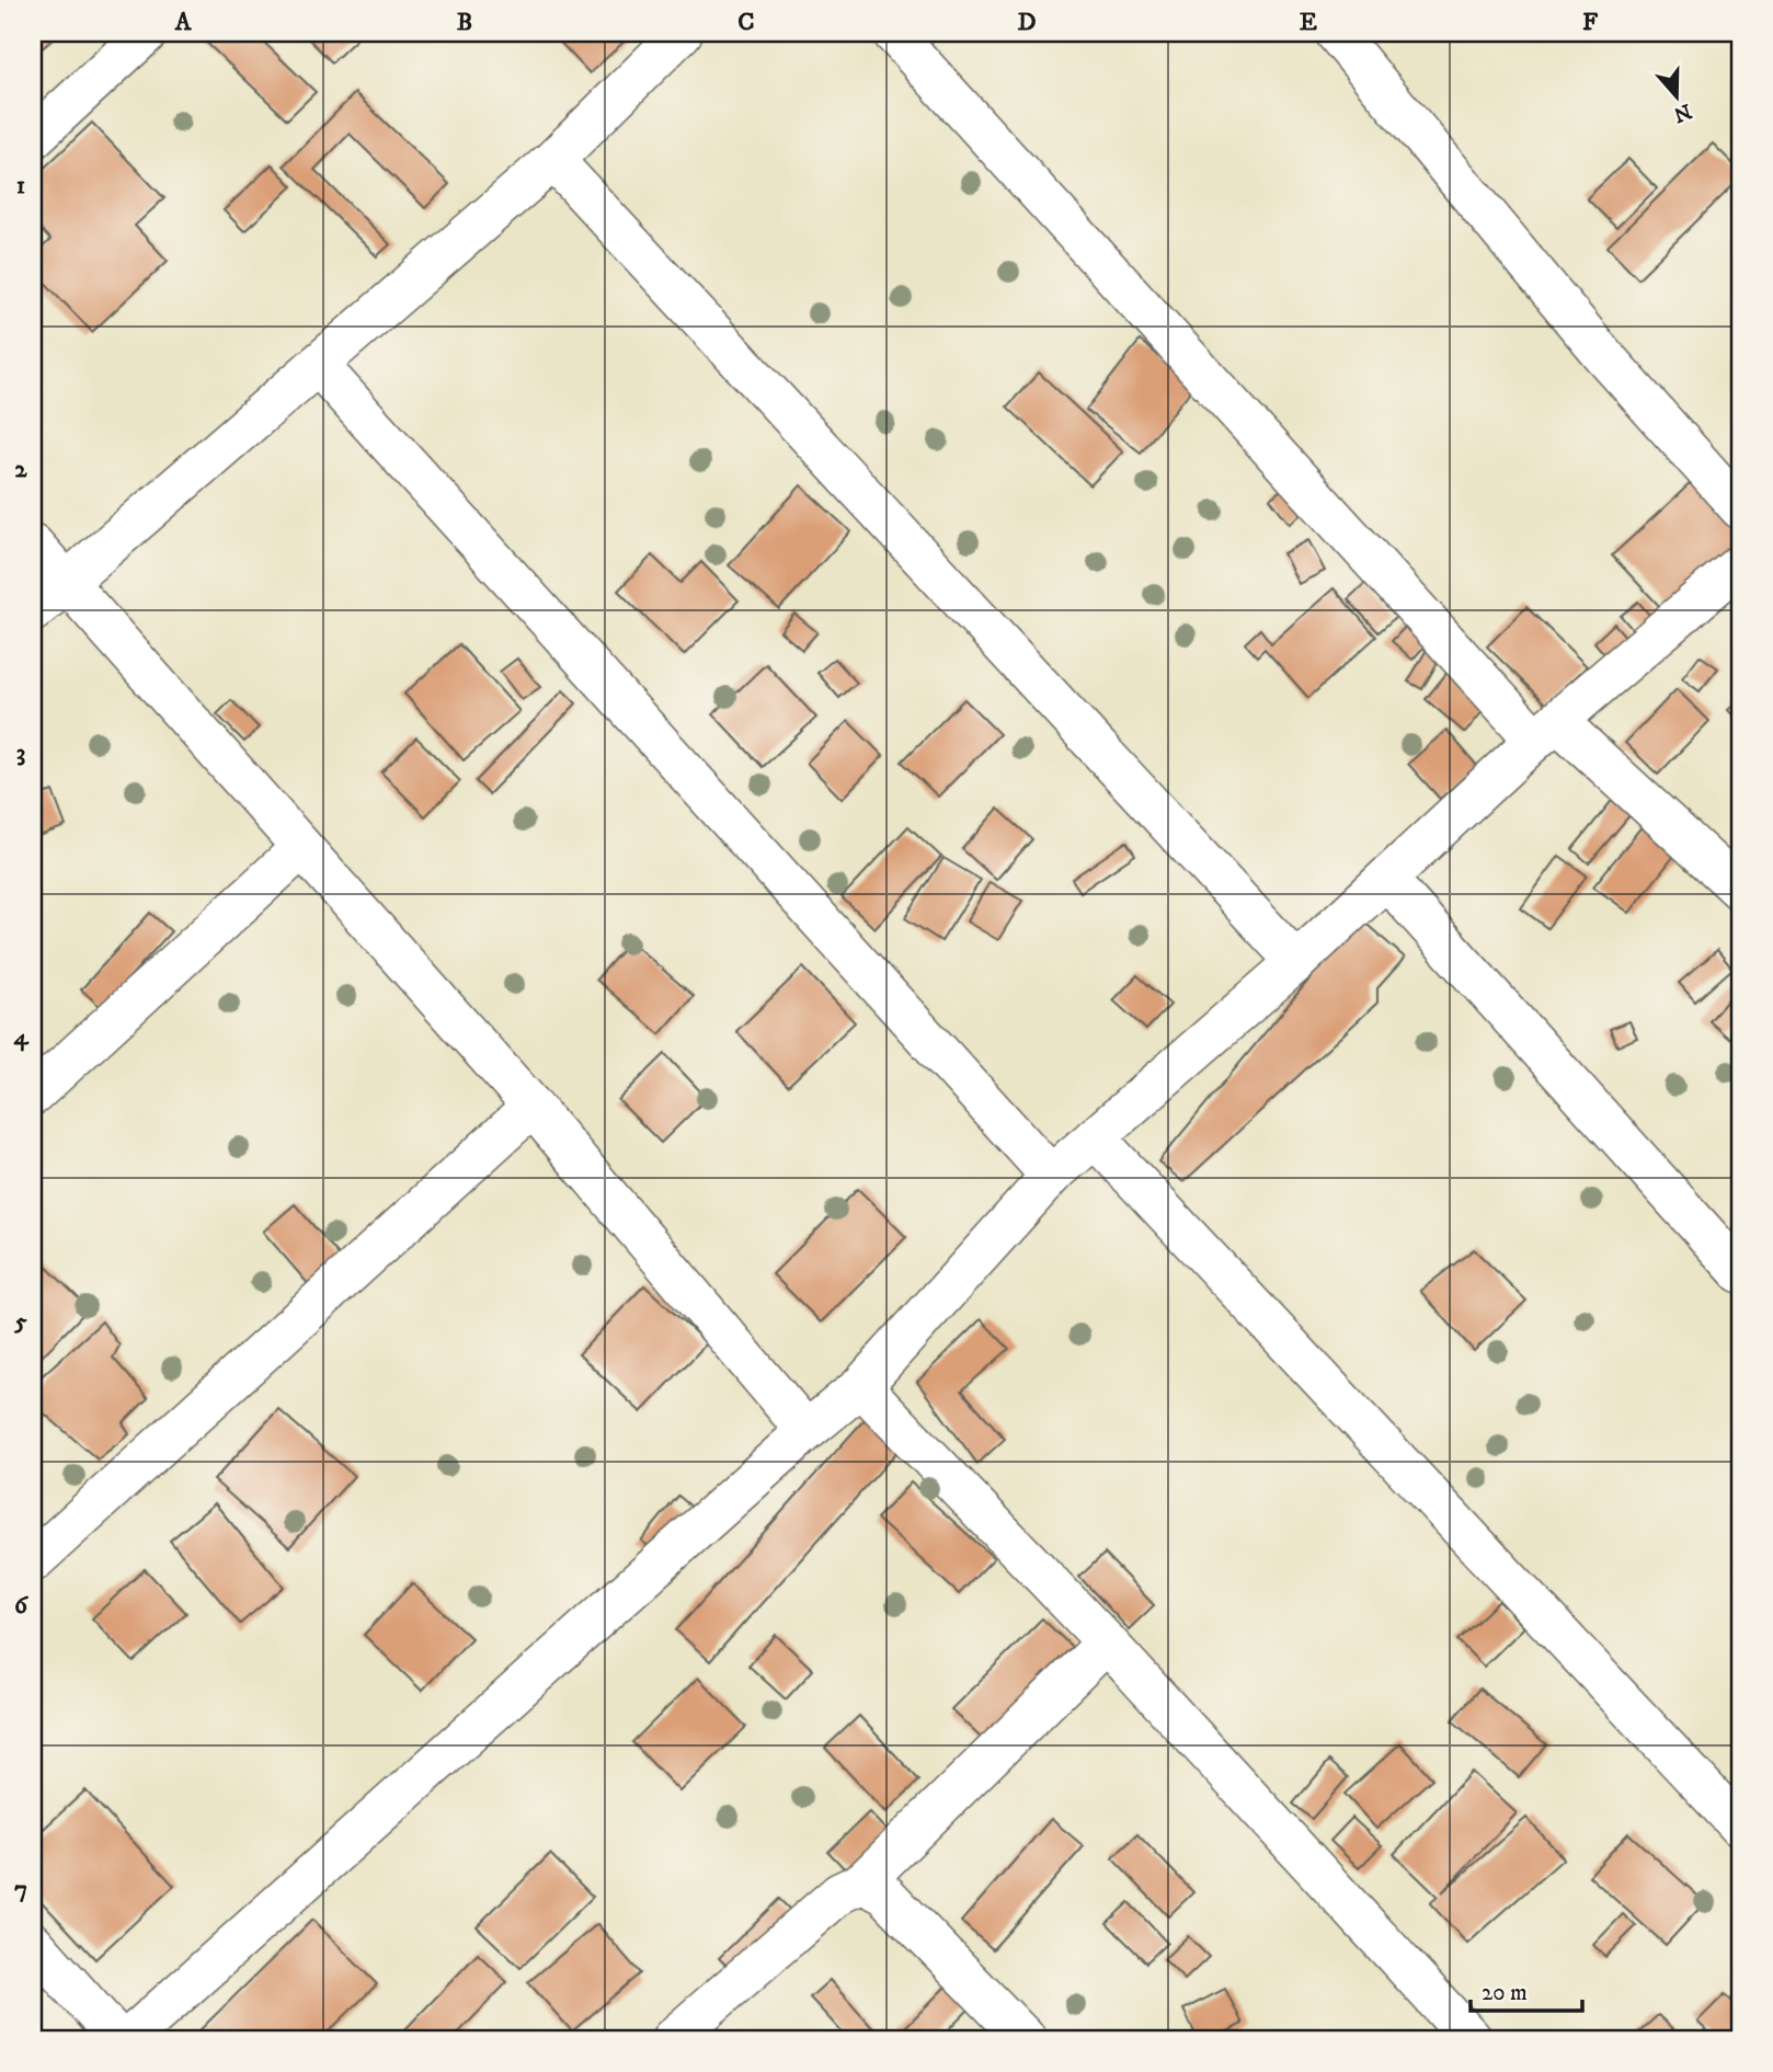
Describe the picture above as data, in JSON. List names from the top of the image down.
{
  "scale_bar": "20 m",
  "north": "bottom",
  "grid": {
    "columns": [
      "A",
      "B",
      "C",
      "D",
      "E",
      "F"
    ],
    "rows": [
      "1",
      "2",
      "3",
      "4",
      "5",
      "6",
      "7"
    ]
  }
}
